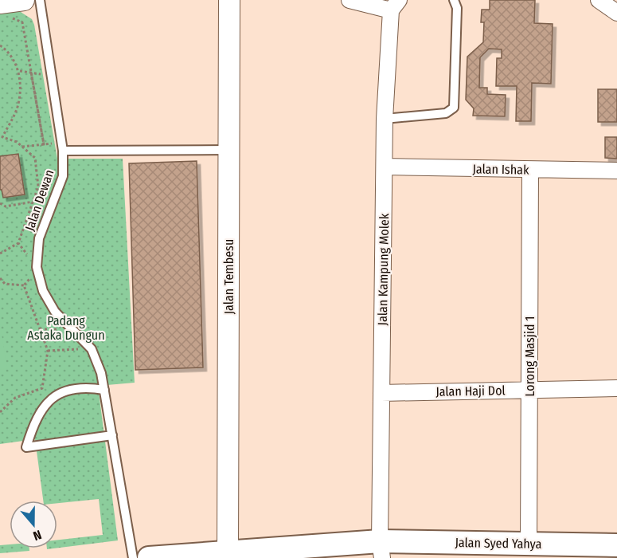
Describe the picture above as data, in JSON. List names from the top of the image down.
{
  "streets": {
    "main road": ["Jalan Syed Yahya"],
    "street": [
      "Jalan Ishak",
      "Jalan Kampung Molek",
      "Jalan Tembesu",
      "Lorong Masjid 1",
      "Jalan Haji Dol"
    ],
    "lane": ["Jalan Dewan"]
  },
  "crossings": [
    ["Jalan Ishak", "Jalan Kampung Molek"],
    ["Jalan Ishak", "Lorong Masjid 1"],
    ["Jalan Kampung Molek", "Jalan Haji Dol"],
    ["Jalan Kampung Molek", "Jalan Syed Yahya"],
    ["Jalan Tembesu", "Jalan Syed Yahya"],
    ["Lorong Masjid 1", "Jalan Haji Dol"],
    ["Lorong Masjid 1", "Jalan Syed Yahya"]
  ],
  "parks": ["Padang Astaka Dungun"],
  "north": "bottom"
}
